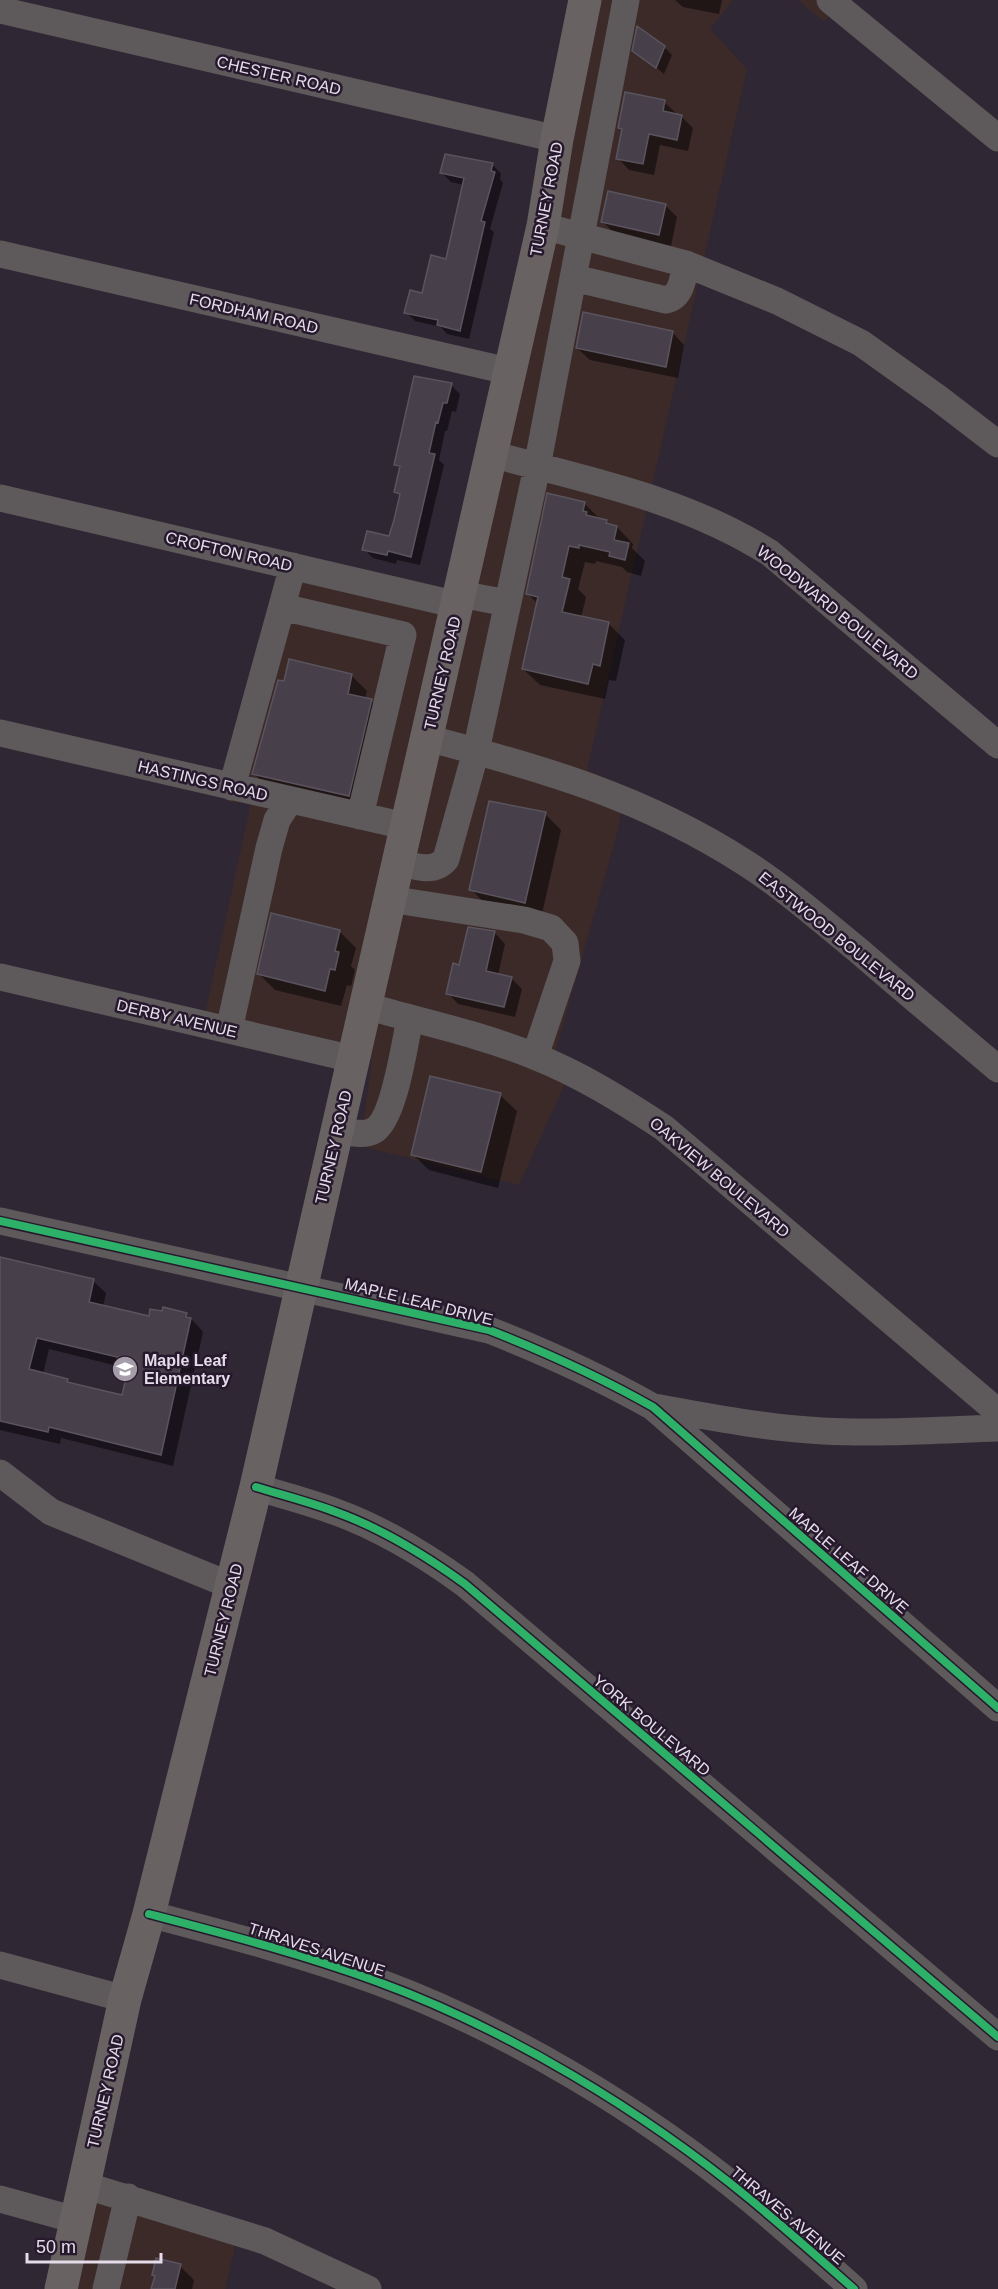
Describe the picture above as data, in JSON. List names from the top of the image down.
{
  "streets": {
    "main road": ["TURNEY ROAD"],
    "street": [
      "CHESTER ROAD",
      "FORDHAM ROAD",
      "CROFTON ROAD",
      "WOODWARD BOULEVARD",
      "HASTINGS ROAD",
      "EASTWOOD BOULEVARD",
      "DERBY AVENUE",
      "OAKVIEW BOULEVARD",
      "MAPLE LEAF DRIVE",
      "YORK BOULEVARD",
      "THRAVES AVENUE"
    ]
  },
  "crossings": [
    ["CHESTER ROAD", "TURNEY ROAD"],
    ["TURNEY ROAD", "FORDHAM ROAD"],
    ["TURNEY ROAD", "CROFTON ROAD"],
    ["TURNEY ROAD", "WOODWARD BOULEVARD"],
    ["TURNEY ROAD", "HASTINGS ROAD"],
    ["TURNEY ROAD", "EASTWOOD BOULEVARD"],
    ["TURNEY ROAD", "DERBY AVENUE"],
    ["TURNEY ROAD", "OAKVIEW BOULEVARD"],
    ["TURNEY ROAD", "MAPLE LEAF DRIVE"],
    ["TURNEY ROAD", "YORK BOULEVARD"],
    ["TURNEY ROAD", "THRAVES AVENUE"]
  ],
  "places": {
    "school or university": ["Maple Leaf Elementary"]
  },
  "scale_bar": "50 m"
}
